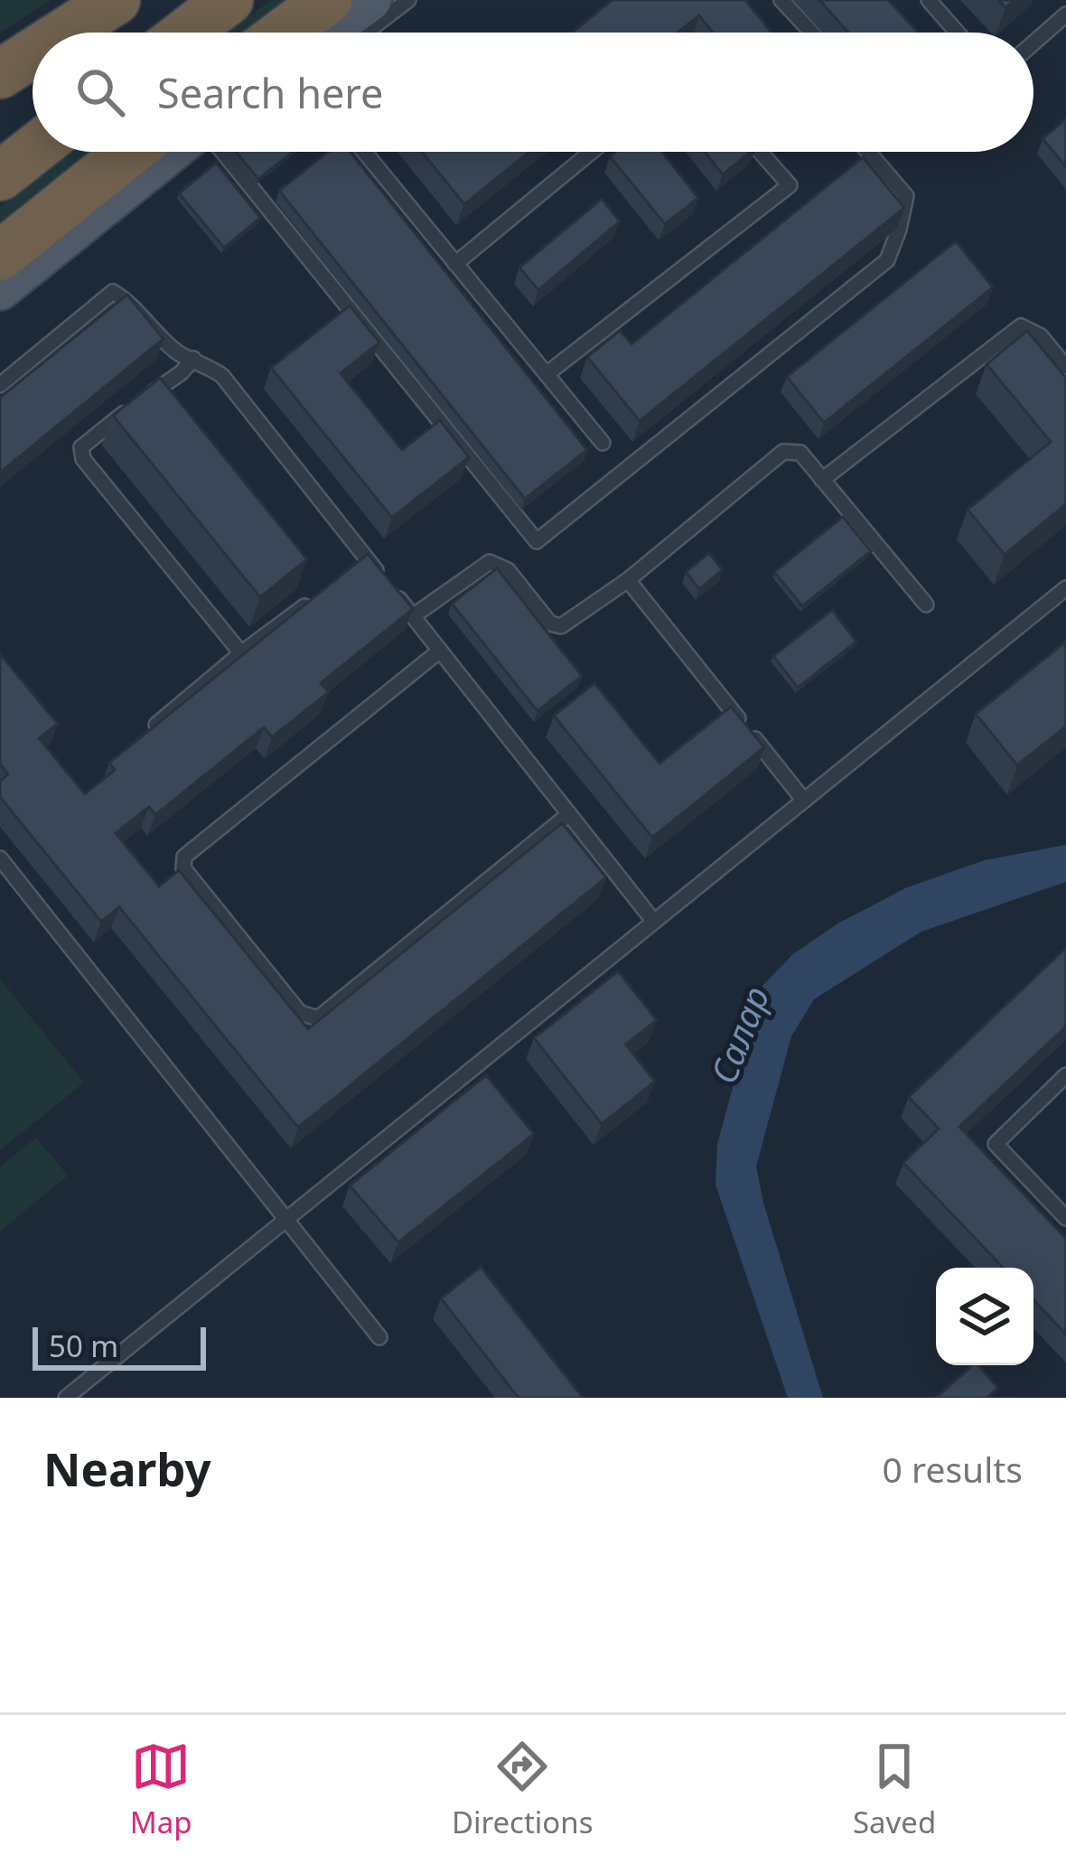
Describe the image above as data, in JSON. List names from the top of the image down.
{
  "water": ["Салар"],
  "scale_bar": "50 m",
  "page": {
    "search": "Search here",
    "scale": "50 m",
    "heading": ["Nearby", "0 results"],
    "nav": ["Map", "Directions", "Saved"]
  }
}
